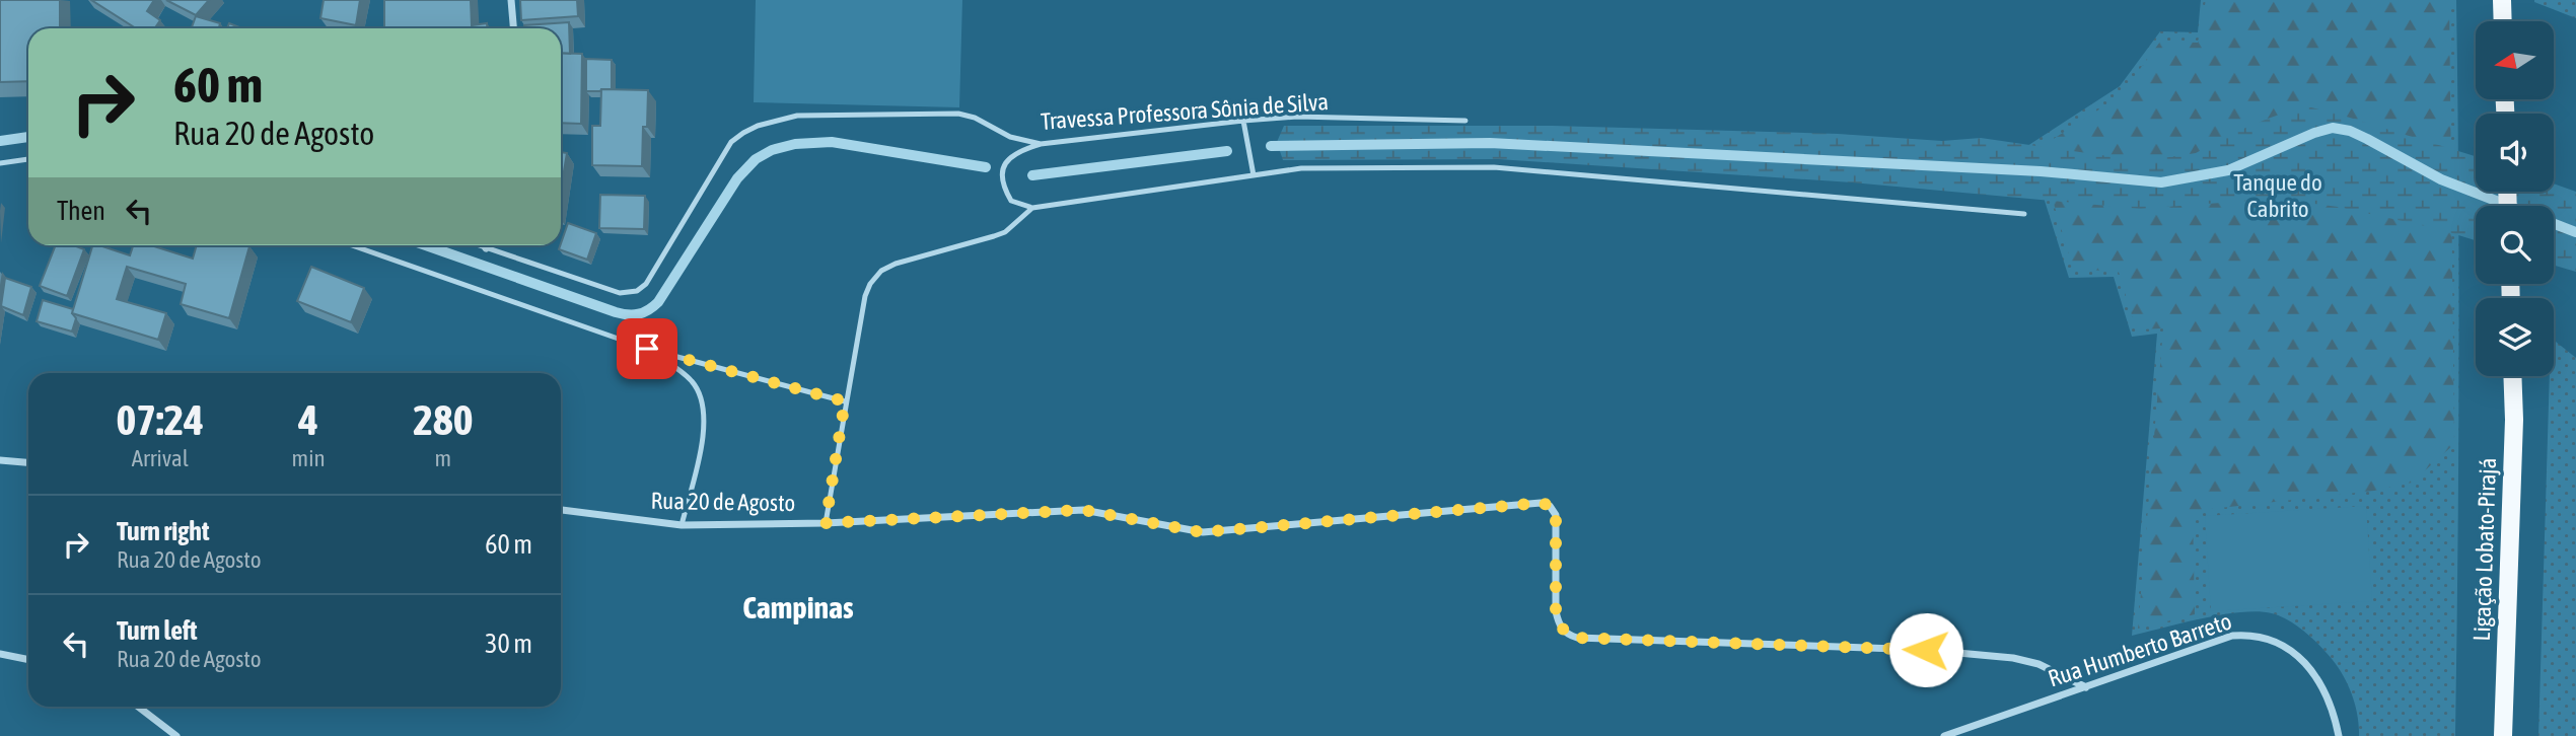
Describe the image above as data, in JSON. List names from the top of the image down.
{
  "streets": {
    "main road": ["Ligação Lobato-Pirajá"],
    "street": ["Rua 20 de Agosto", "Rua Humberto Barreto"],
    "lane": ["Travessa Professora Sônia de Silva"]
  },
  "crossings": [
    ["Rua 20 de Agosto", "Rua Humberto Barreto"]
  ],
  "districts": ["Campinas"],
  "parks": ["Tanque do Cabrito"],
  "north": "left",
  "page": {
    "turn": ["60 m", "Rua 20 de Agosto"],
    "then": "Then",
    "eta": [
      "07:24",
      "Arrival",
      "4",
      "min",
      "280",
      "m"
    ],
    "list": [
      {
        "name": "Turn right",
        "note": "Rua 20 de Agosto",
        "value": "60 m"
      },
      {
        "name": "Turn left",
        "note": "Rua 20 de Agosto",
        "value": "30 m"
      }
    ]
  }
}
